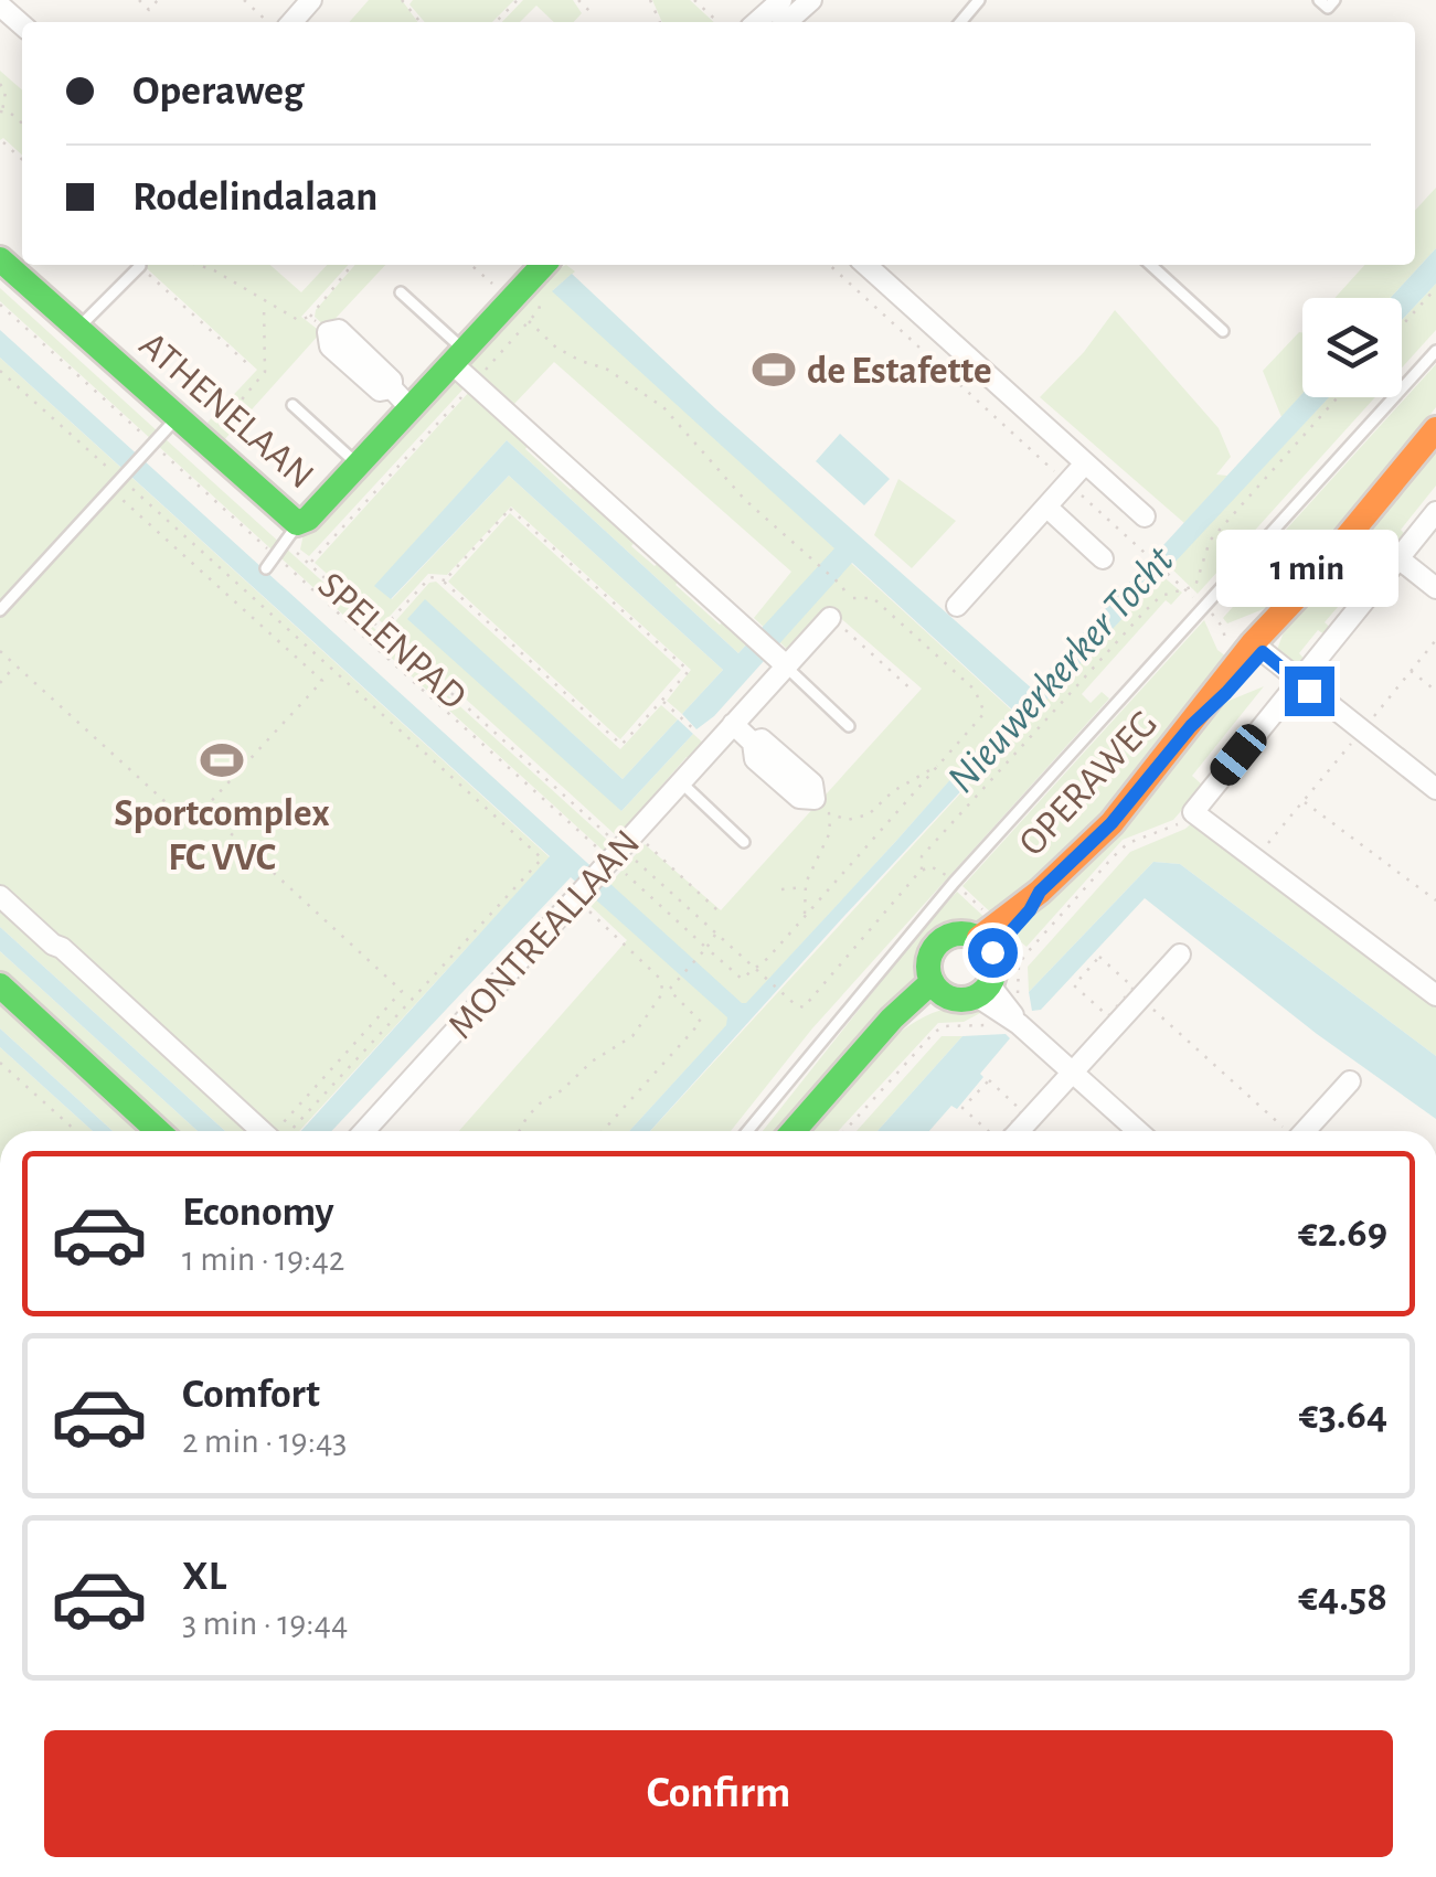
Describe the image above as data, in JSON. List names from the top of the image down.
{
  "streets": {
    "main road": ["ATHENELAAN", "OPERAWEG"],
    "street": ["MONTREALLAAN"],
    "path": ["SPELENPAD"]
  },
  "crossings": [
    ["ATHENELAAN", "SPELENPAD"],
    ["SPELENPAD", "MONTREALLAAN"]
  ],
  "water": ["Nieuwerkerker Tocht"],
  "places": {
    "sports": ["de Estafette", "Sportcomplex FC VVC"]
  },
  "page": {
    "banner": ["Operaweg", "Rodelindalaan"],
    "bubble": "1 min",
    "list": [
      {
        "name": "Economy",
        "note": "1 min · 19:42",
        "value": "€2.69"
      },
      {
        "name": "Comfort",
        "note": "2 min · 19:43",
        "value": "€3.64"
      },
      {
        "name": "XL",
        "note": "3 min · 19:44",
        "value": "€4.58"
      }
    ],
    "buttons": "Confirm"
  }
}
